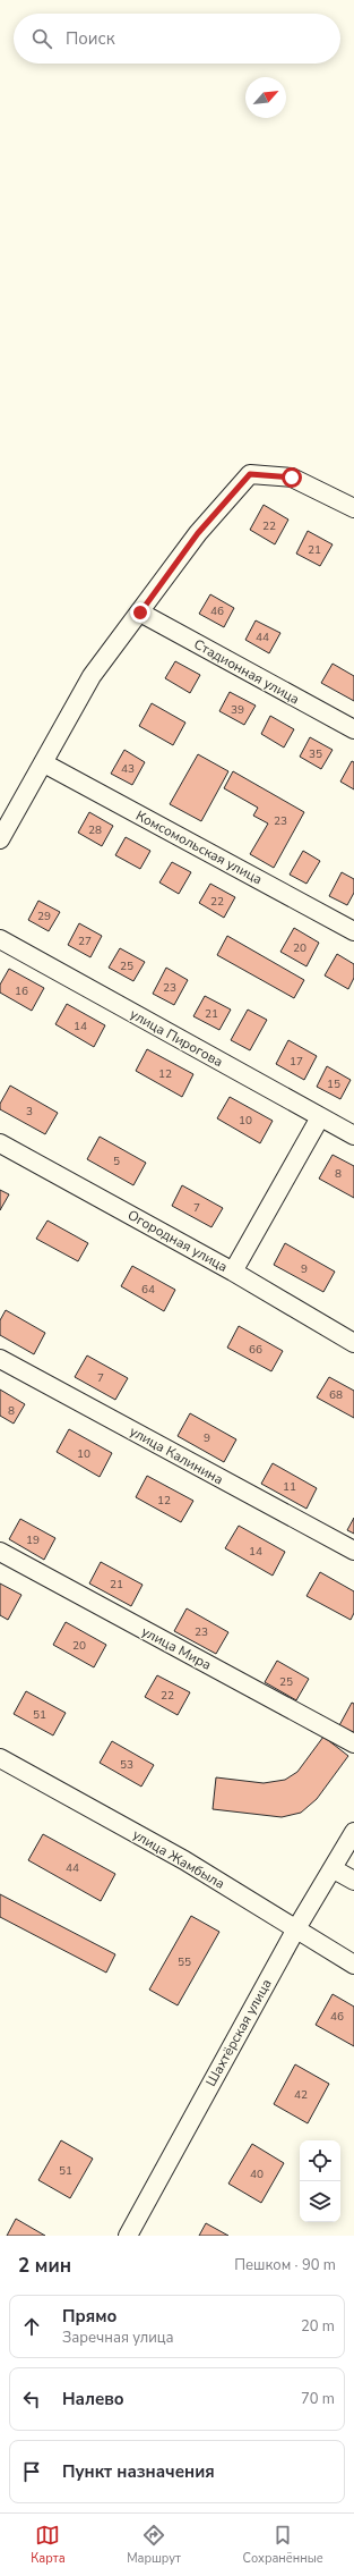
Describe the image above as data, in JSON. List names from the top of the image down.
{
  "streets": {
    "street": [
      "Стадионная улица",
      "Комсомольская улица",
      "улица Пирогова",
      "Огородная улица",
      "улица Калинина",
      "улица Мира",
      "улица Жамбыла",
      "Шахтёрская улица"
    ]
  },
  "crossings": [
    ["улица Жамбыла", "Шахтёрская улица"]
  ],
  "house_numbers": [
    "22",
    "21",
    "46",
    "44",
    "39",
    "35",
    "43",
    "23",
    "28",
    "22",
    "29",
    "27",
    "20",
    "25",
    "23",
    "16",
    "21",
    "14",
    "17",
    "12",
    "15",
    "3",
    "10",
    "5",
    "8",
    "7",
    "9",
    "64",
    "66",
    "7",
    "68",
    "8",
    "9",
    "10",
    "11",
    "12",
    "19",
    "14",
    "21",
    "23",
    "20",
    "25",
    "22",
    "51",
    "53",
    "44",
    "55",
    "46",
    "42",
    "51",
    "40"
  ],
  "north": "top right",
  "page": {
    "search": "Поиск",
    "heading": ["2 мин", "Пешком · 90 m"],
    "list": [
      ["Прямо", "Заречная улица", "20 m"],
      ["Налево", "70 m"],
      "Пункт назначения"
    ],
    "nav": ["Карта", "Маршрут", "Сохранённые"]
  }
}
